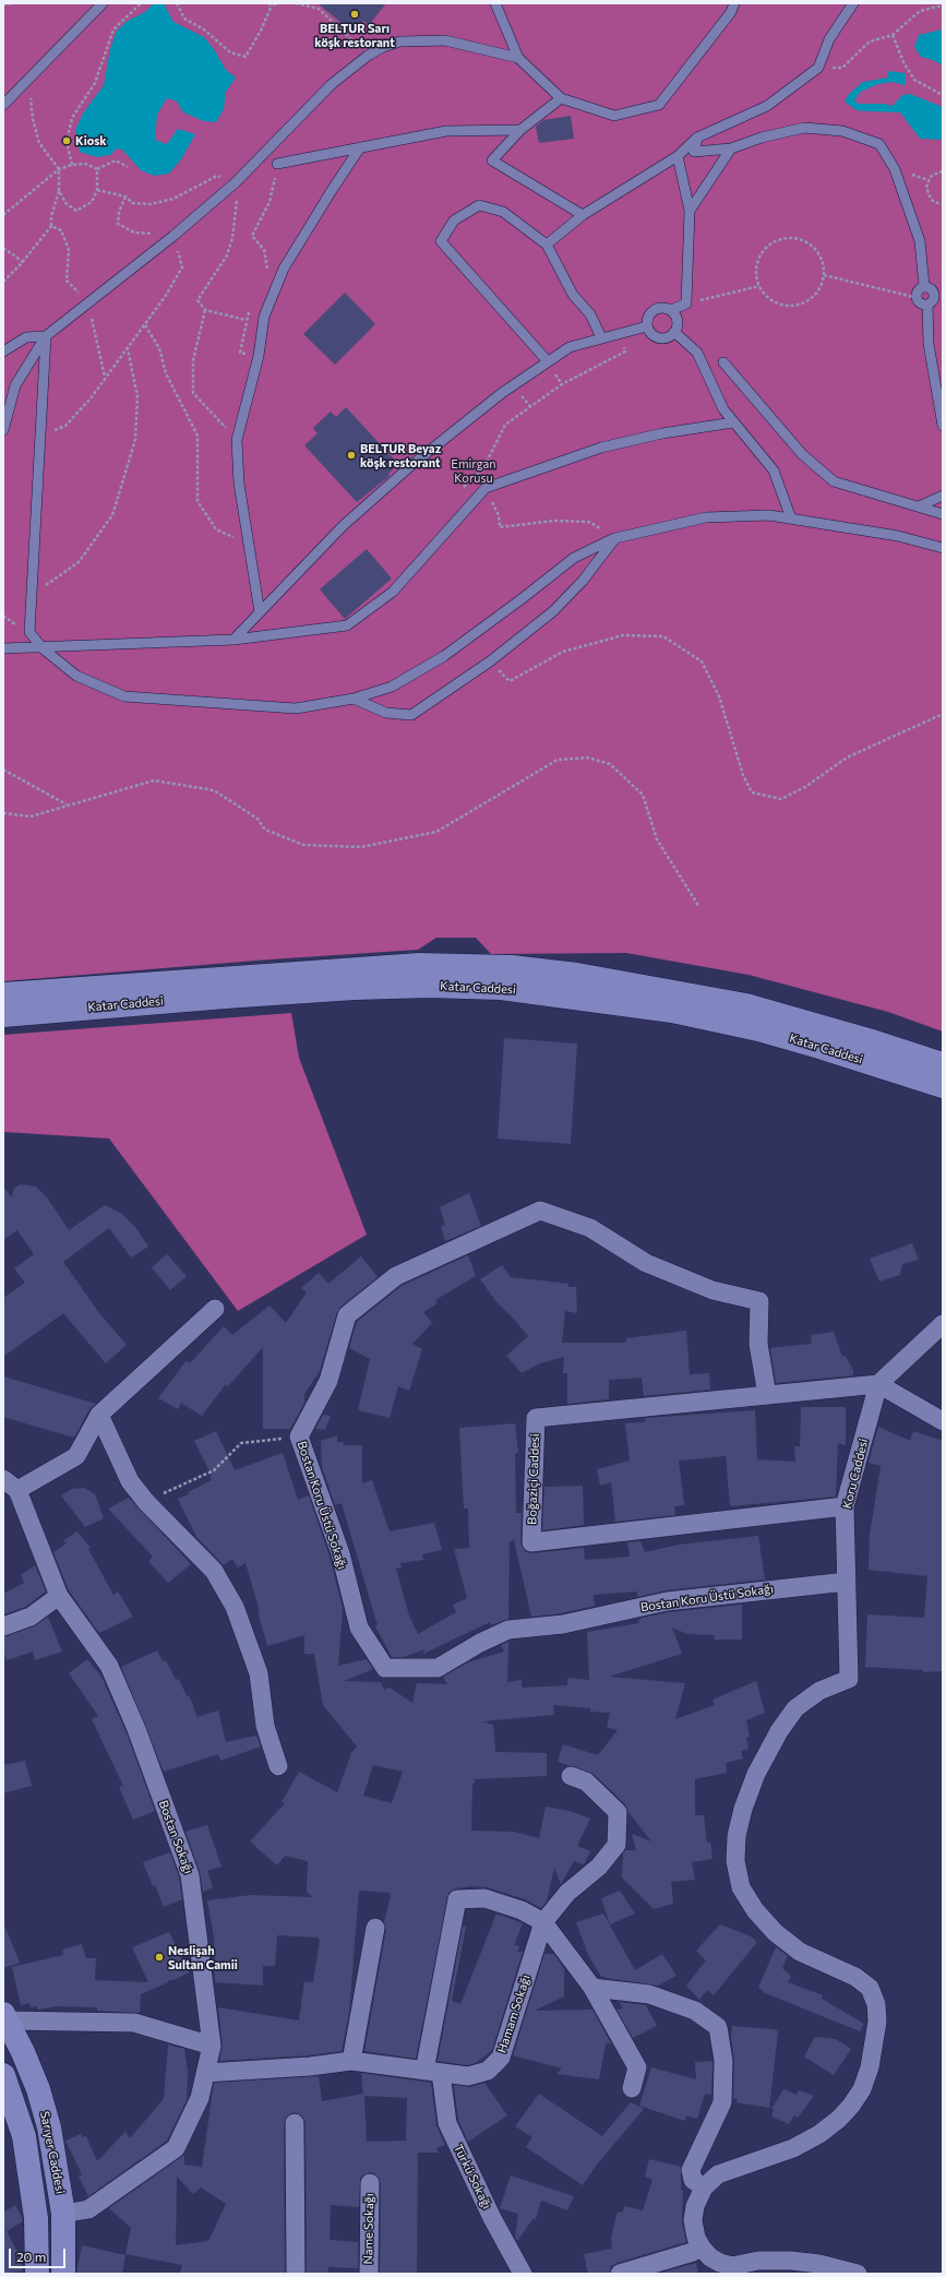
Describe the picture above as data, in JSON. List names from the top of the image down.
{
  "streets": {
    "main road": ["Katar Caddesi", "Sarıyer Caddesi"],
    "street": [
      "Koru Caddesi",
      "Boğaziçi Caddesi",
      "Bostan Koru Üstü Sokağı",
      "Bostan Sokağı",
      "Hamam Sokağı",
      "Türkü Sokağı",
      "Name Sokağı"
    ]
  },
  "crossings": [
    ["Koru Caddesi", "Boğaziçi Caddesi"],
    ["Koru Caddesi", "Bostan Koru Üstü Sokağı"],
    ["Boğaziçi Caddesi", "Bostan Koru Üstü Sokağı"],
    ["Bostan Sokağı", "Hamam Sokağı"],
    ["Bostan Sokağı", "Sarıyer Caddesi"],
    ["Hamam Sokağı", "Türkü Sokağı"]
  ],
  "parks": ["Emirgan Korusu"],
  "places": [
    "BELTUR Sarı köşk restorant",
    "Kiosk",
    "BELTUR Beyaz köşk restorant",
    "Neslişah Sultan Camii"
  ],
  "scale_bar": "20 m"
}
